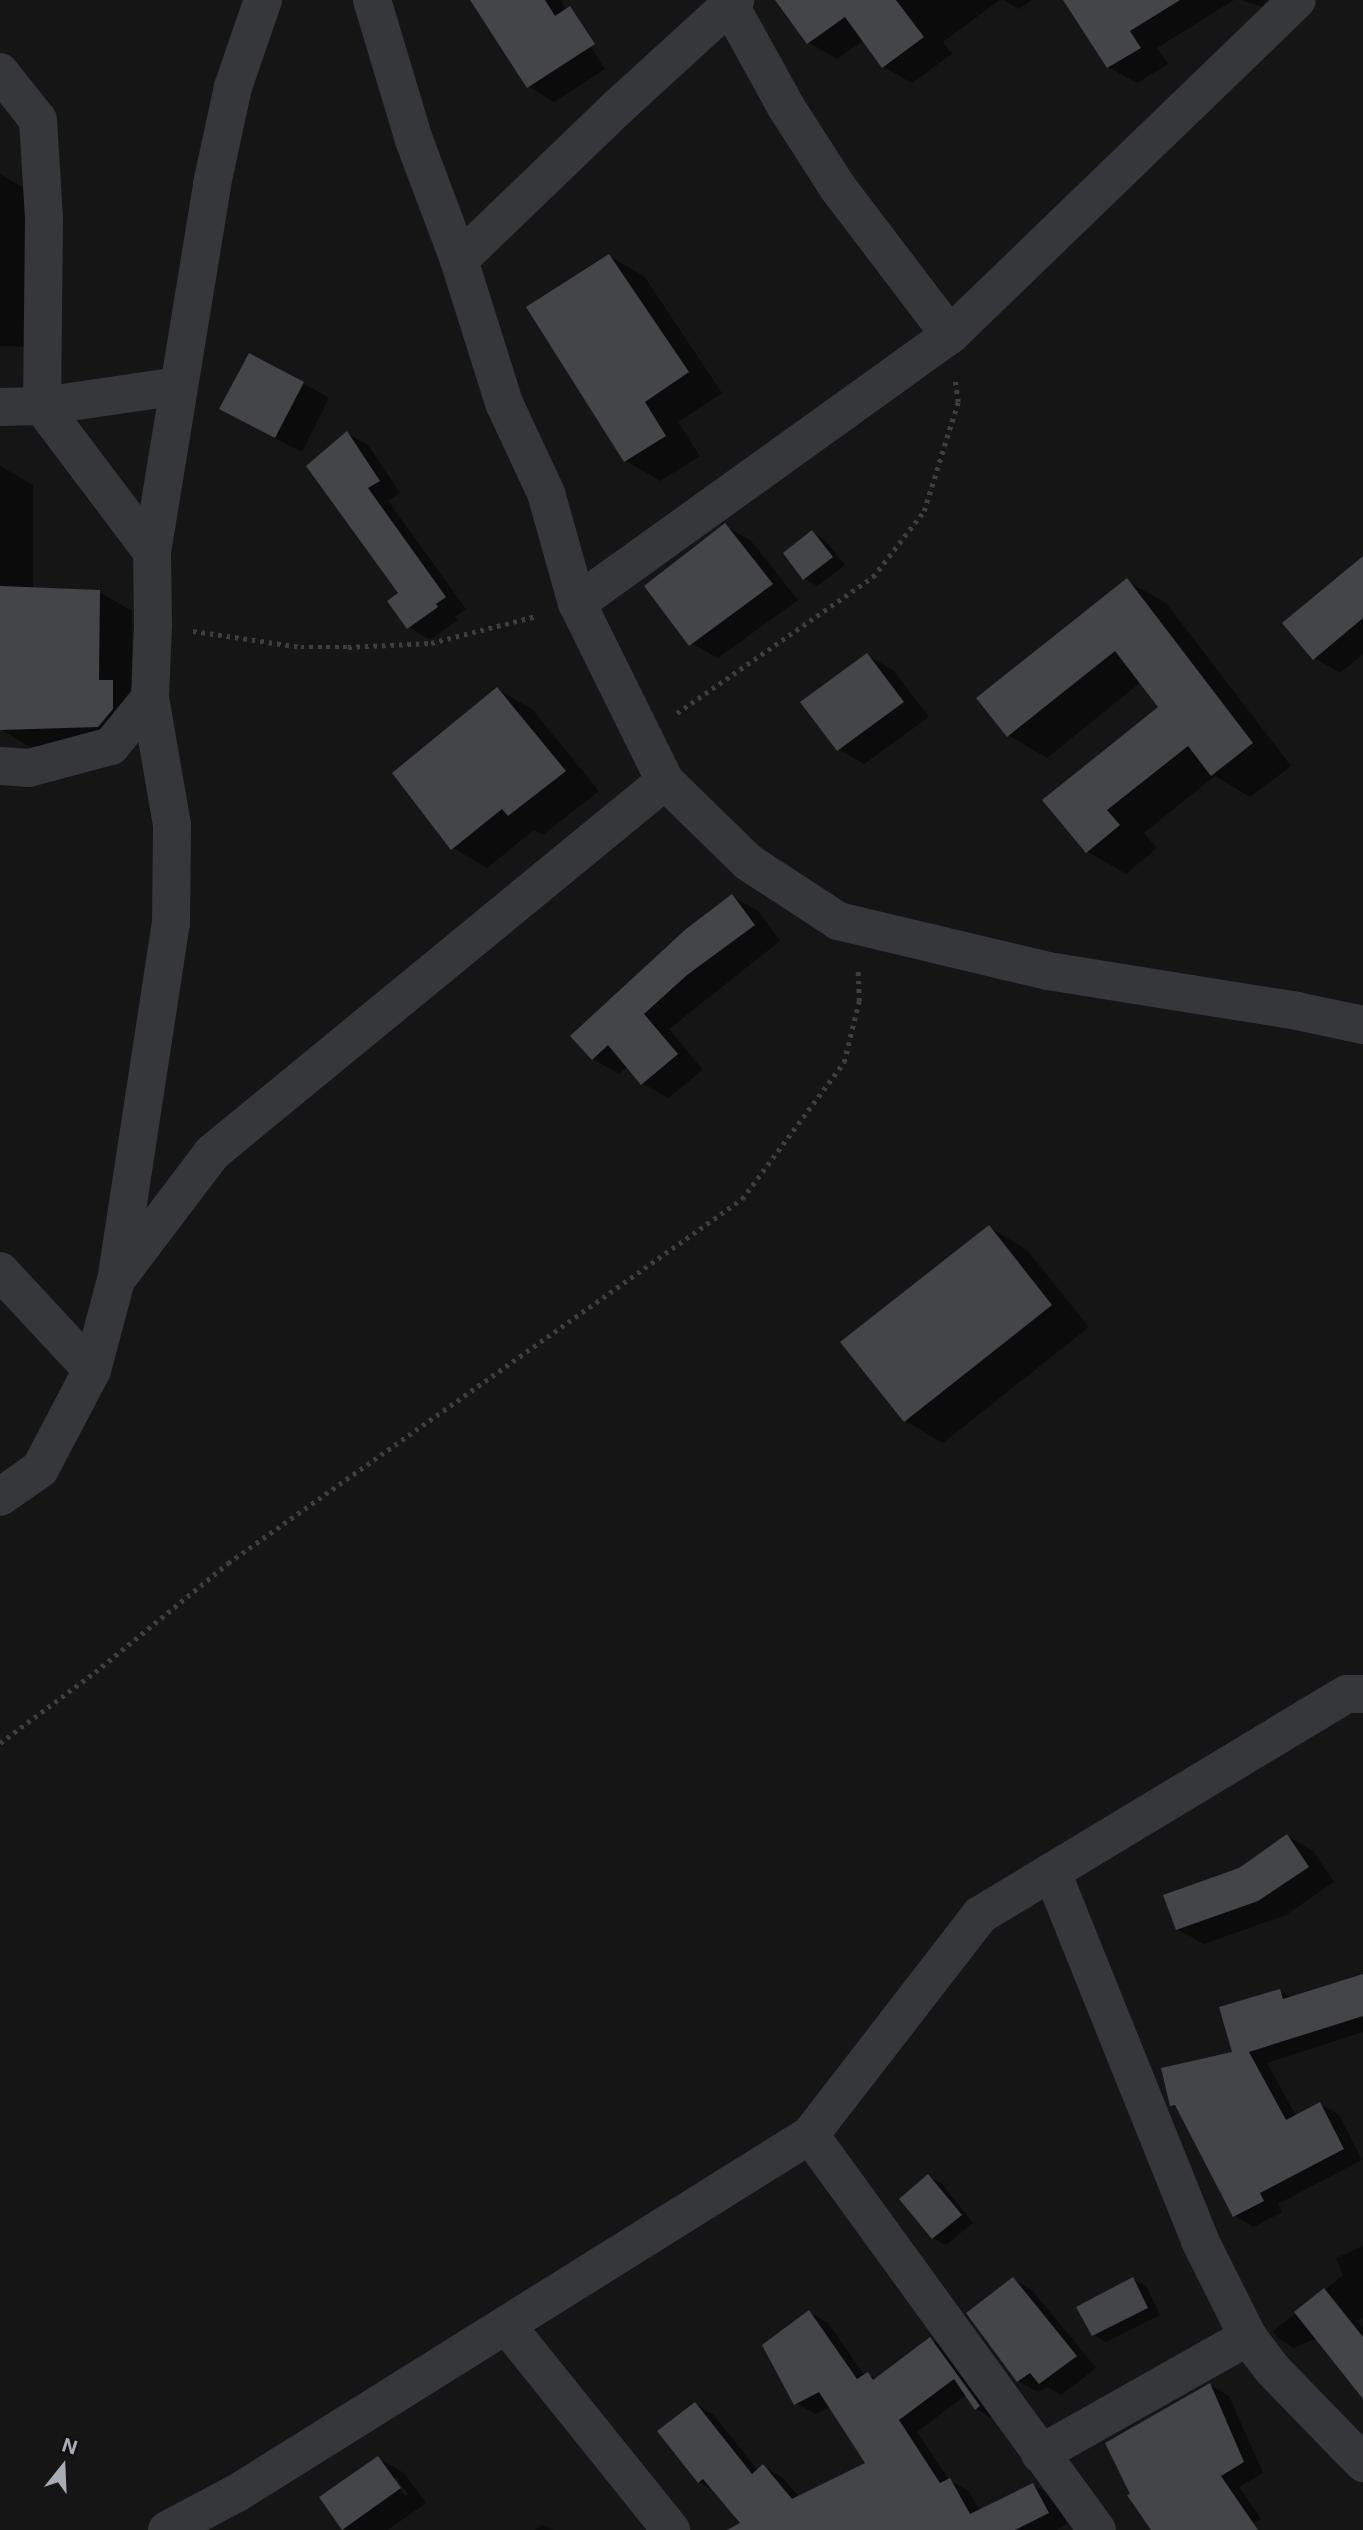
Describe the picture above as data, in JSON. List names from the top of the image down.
{
  "north": "top"
}
